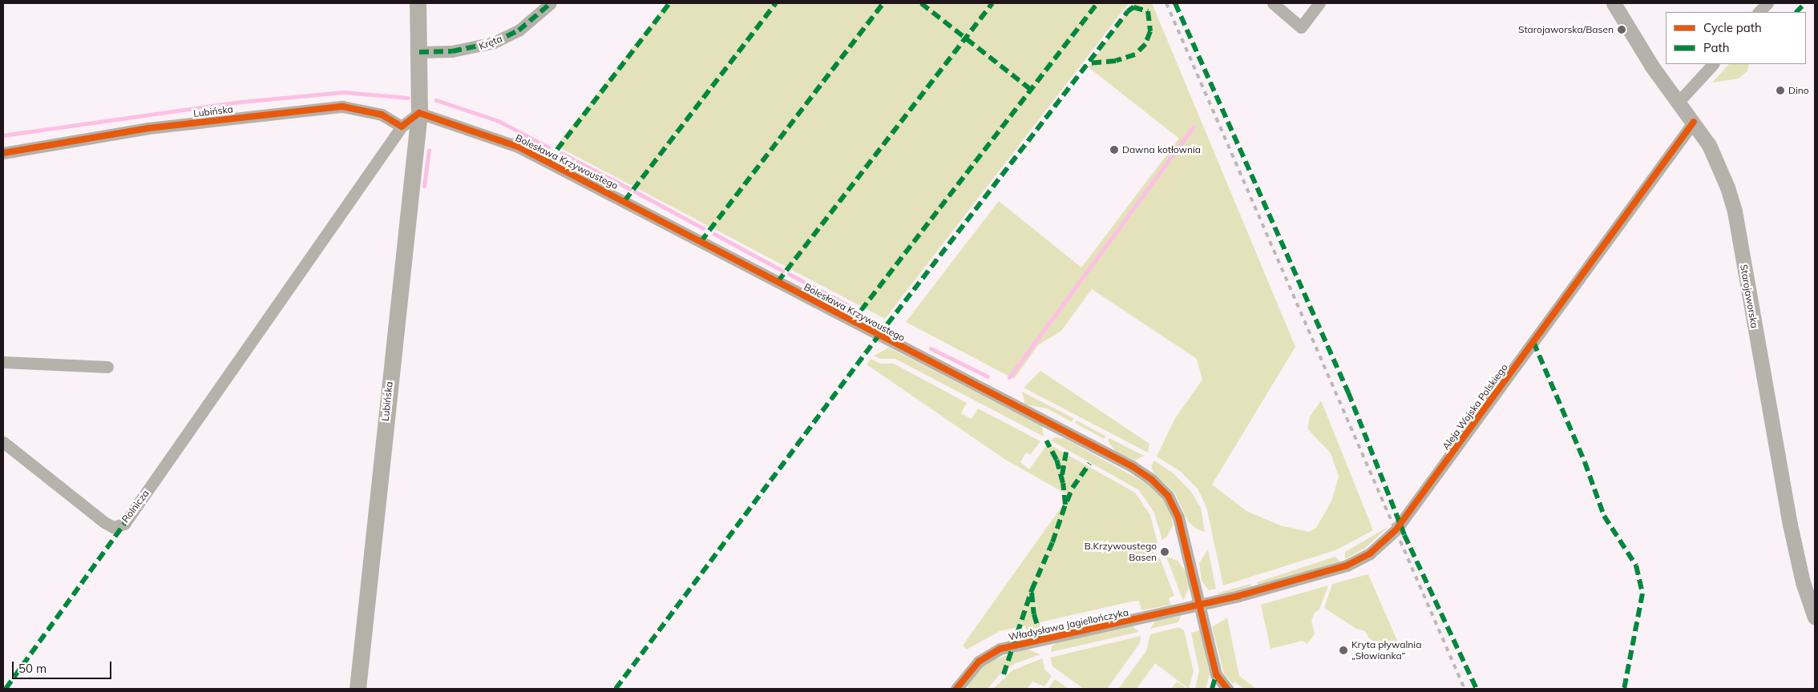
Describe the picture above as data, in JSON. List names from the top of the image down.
{
  "streets": {
    "main road": ["Lubińska"],
    "street": [
      "Kręta",
      "Bolesława Krzywoustego",
      "Starojaworska",
      "Aleja Wojska Polskiego",
      "Rolnicza",
      "Władysława Jagiellończyka"
    ]
  },
  "crossings": [
    ["Kręta", "Lubińska"],
    ["Lubińska", "Bolesława Krzywoustego"],
    ["Lubińska", "Rolnicza"],
    ["Bolesława Krzywoustego", "Aleja Wojska Polskiego"],
    ["Bolesława Krzywoustego", "Władysława Jagiellończyka"],
    ["Starojaworska", "Aleja Wojska Polskiego"],
    ["Aleja Wojska Polskiego", "Władysława Jagiellończyka"]
  ],
  "places": [
    "Starojaworska/Basen",
    "Dino",
    "Dawna kotłownia",
    "B.Krzywoustego Basen",
    "Kryta pływalnia „Słowianka”"
  ],
  "legend": ["Cycle path", "Path"],
  "scale_bar": "50 m"
}
